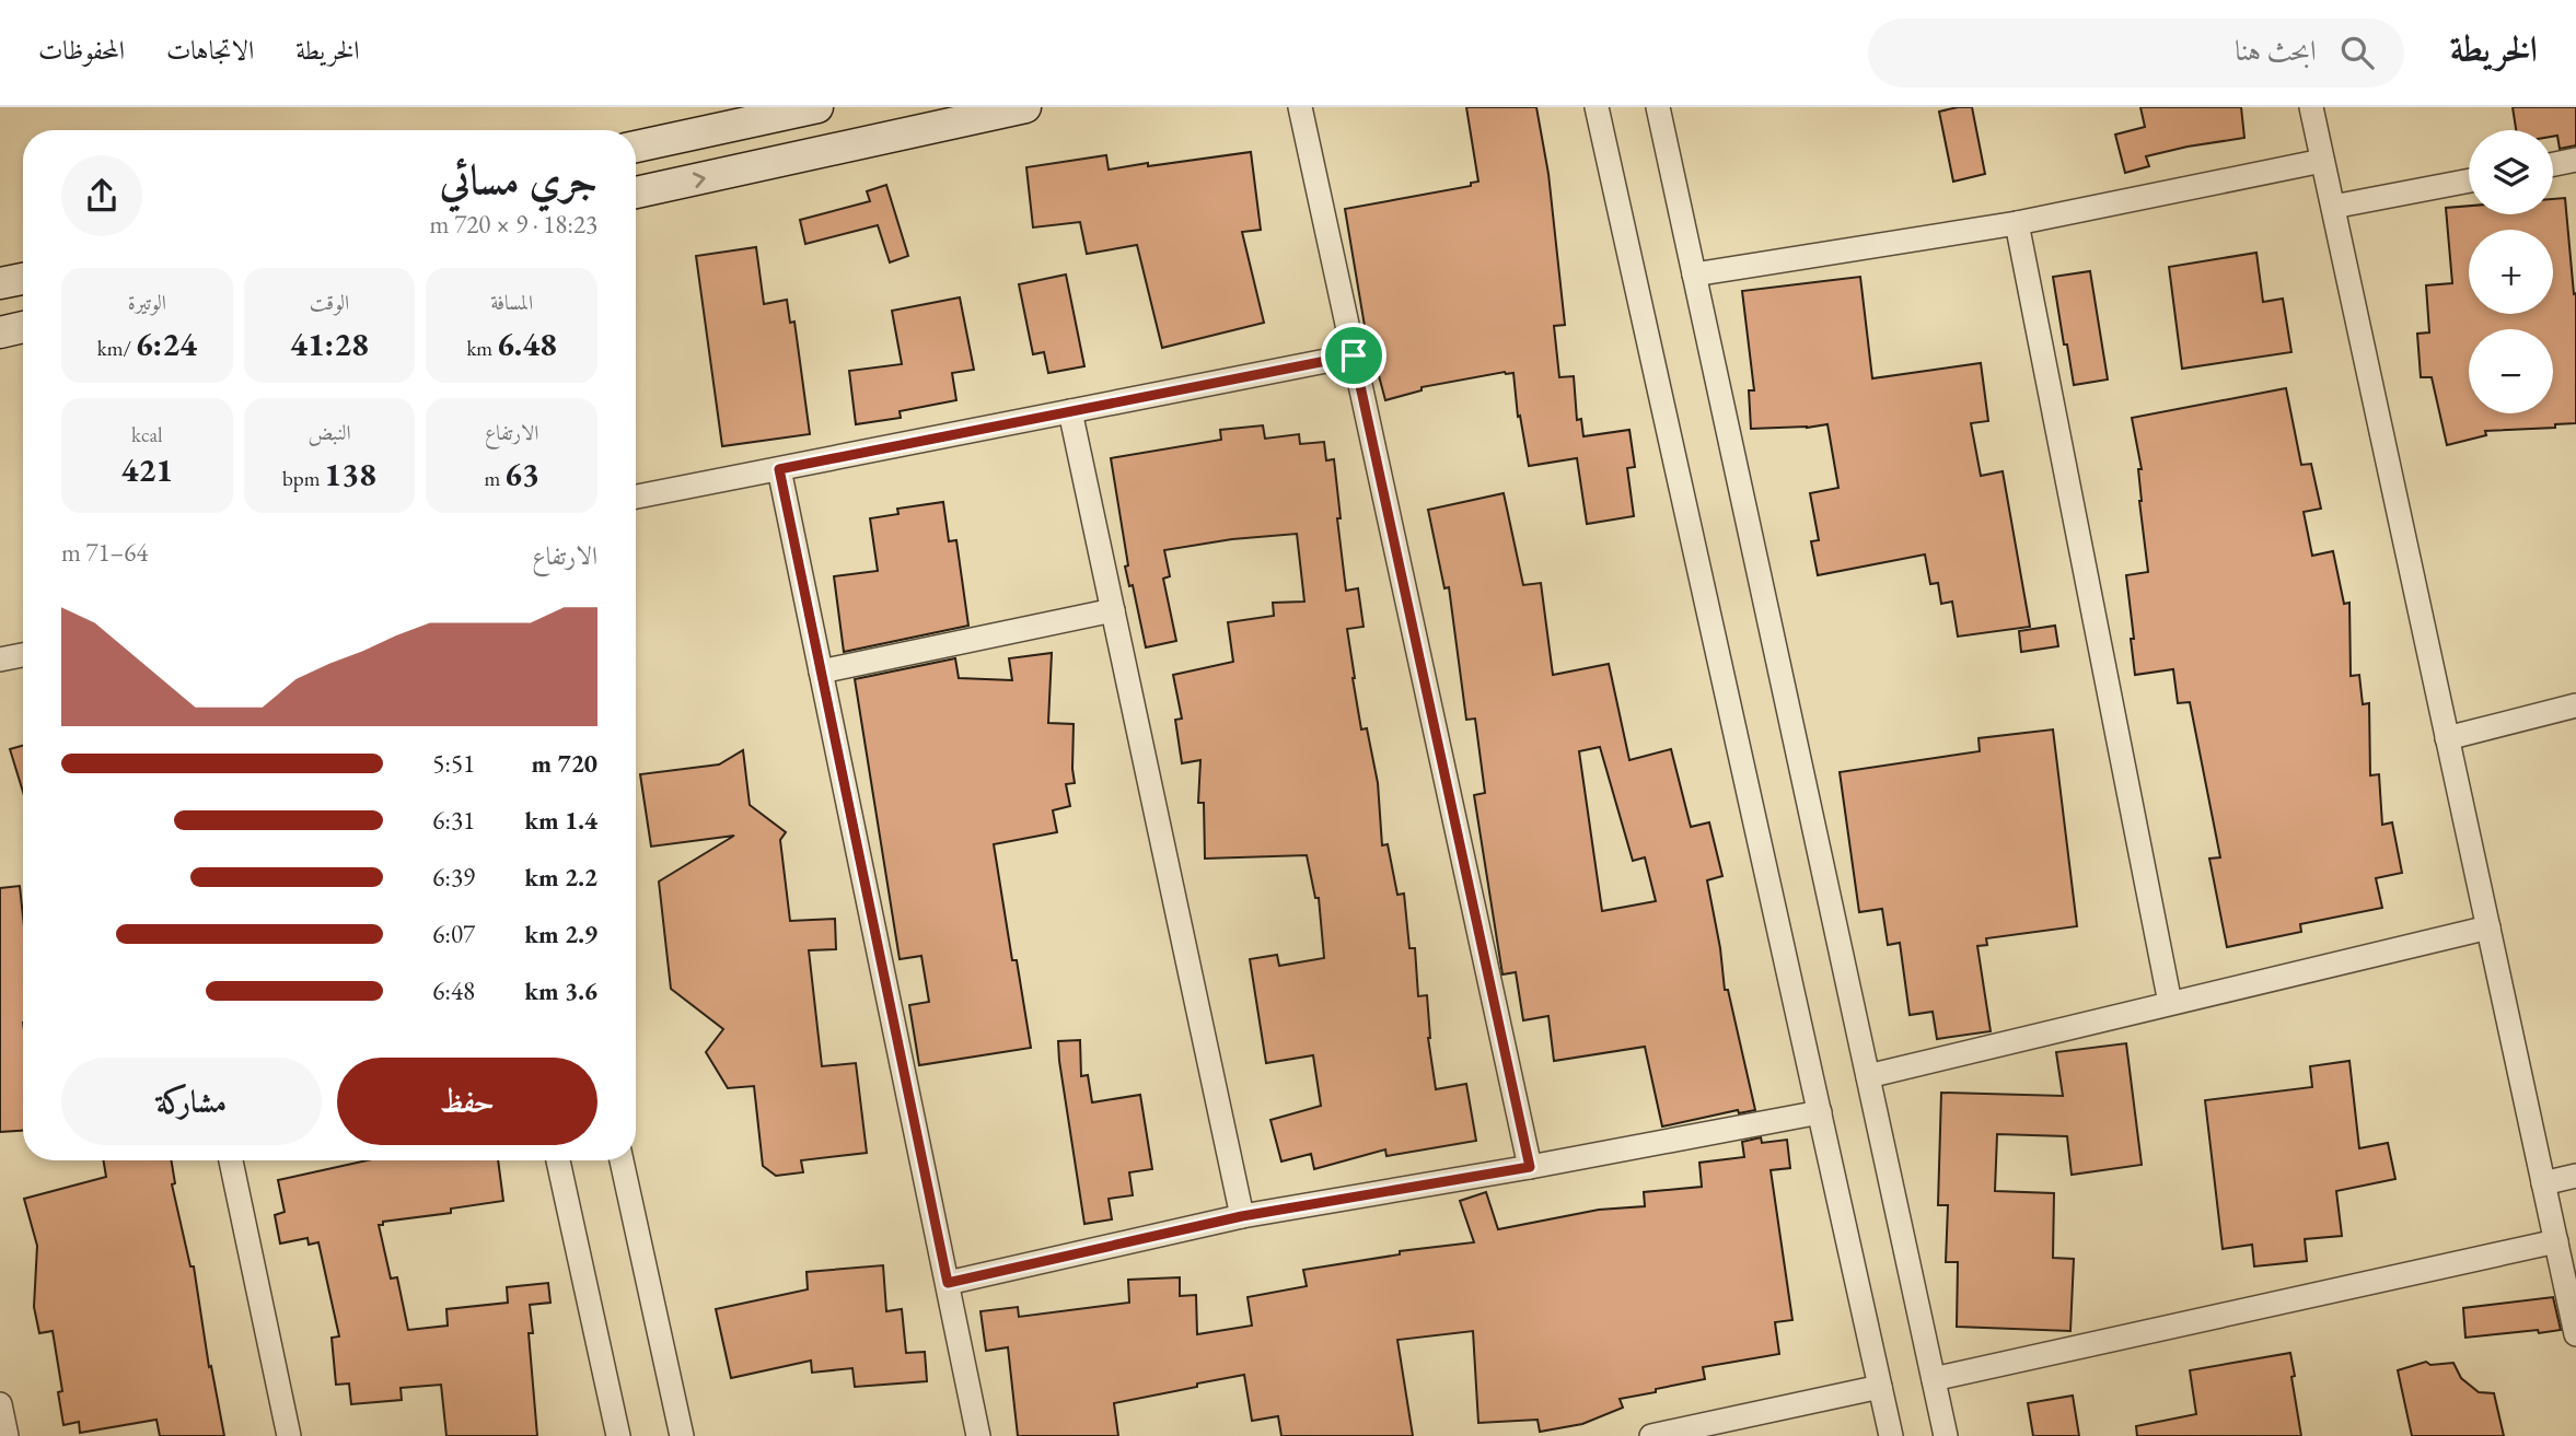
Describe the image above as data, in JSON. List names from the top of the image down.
{
  "page": {
    "header": "الخريطة",
    "search": "ابحث هنا",
    "nav": ["الخريطة", "الاتجاهات", "المحفوظات"],
    "map_buttons": ["+", "−"],
    "heading": ["جري مسائي", "18:23 · 9 × 720 m"],
    "stats": [
      ["المسافة", "6.48 km"],
      ["الوقت", "41:28"],
      ["الوتيرة", "6:24 /km"],
      ["الارتفاع", "63 m"],
      ["النبض", "138 bpm"],
      ["kcal", "421"]
    ],
    "chart": ["الارتفاع", "64–71 m"],
    "list": [
      {
        "name": "720 m",
        "note": "5:51"
      },
      {
        "name": "1.4 km",
        "note": "6:31"
      },
      {
        "name": "2.2 km",
        "note": "6:39"
      },
      {
        "name": "2.9 km",
        "note": "6:07"
      },
      {
        "name": "3.6 km",
        "note": "6:48"
      }
    ],
    "buttons": ["حفظ", "مشاركة"]
  }
}
